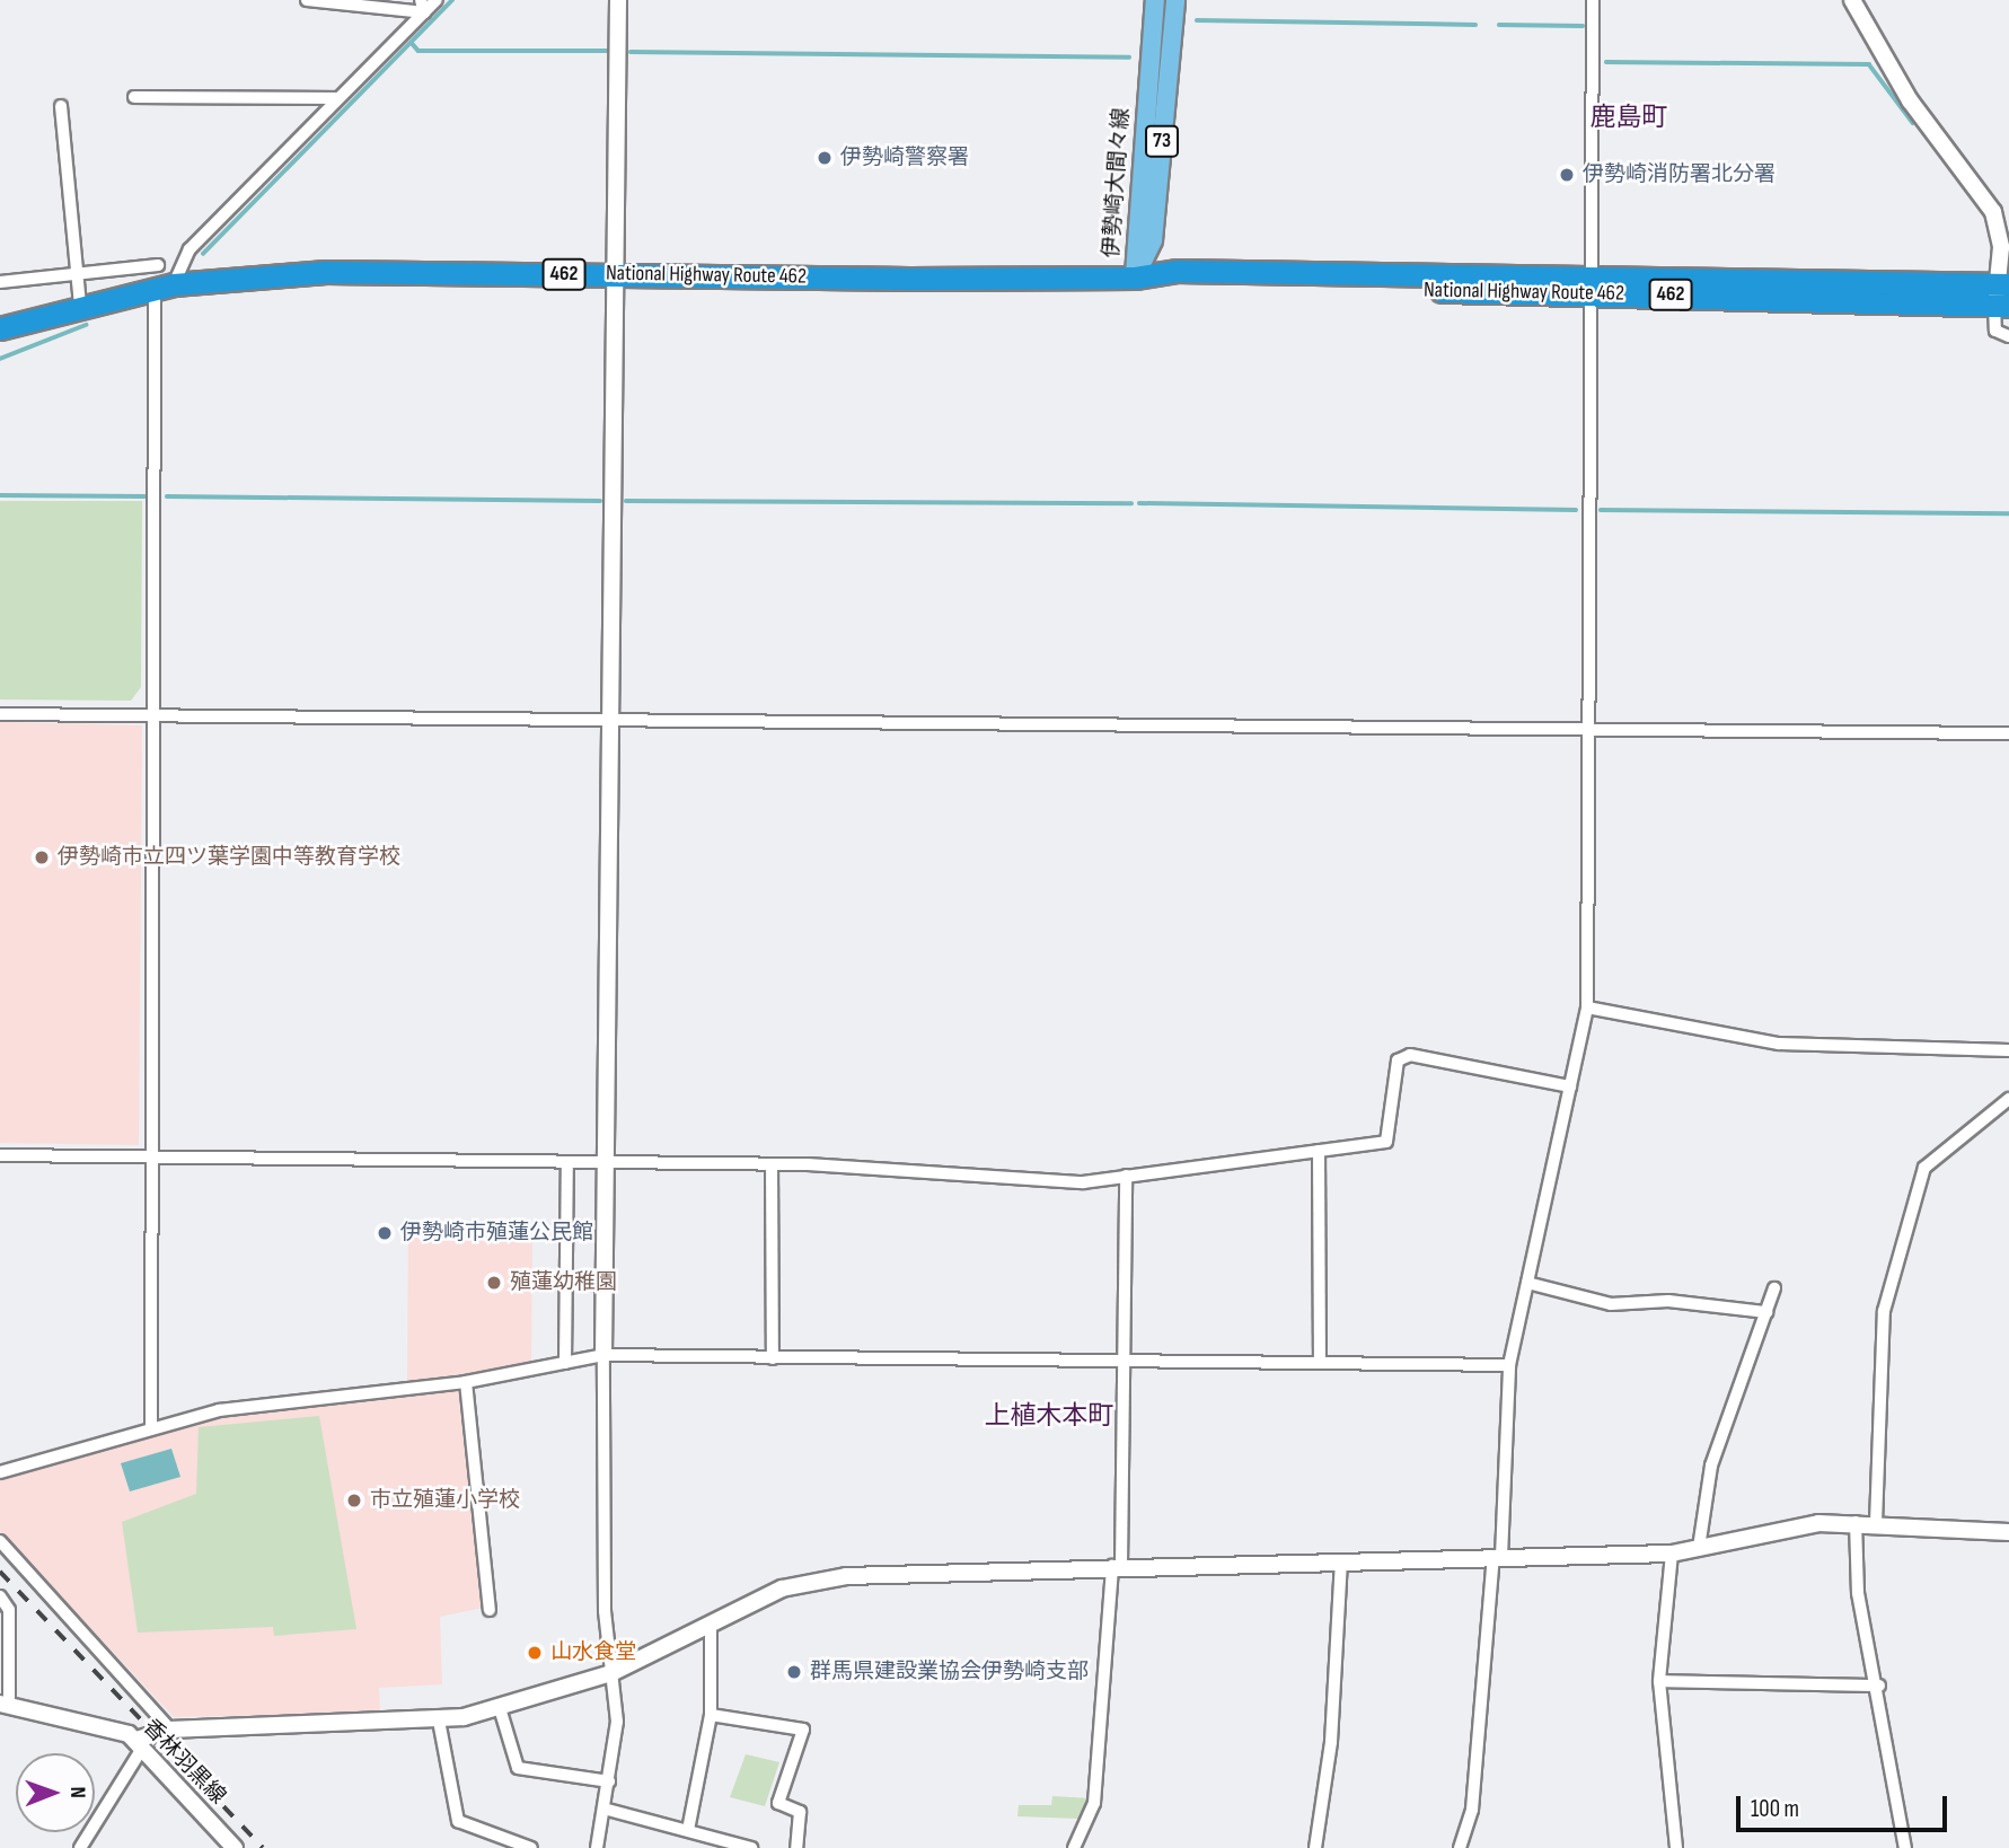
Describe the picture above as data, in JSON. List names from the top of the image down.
{
  "streets": {
    "highway": ["462", "National Highway Route 462"],
    "main road": ["73", "伊勢崎大間々線"],
    "street": ["香林羽黒線"]
  },
  "crossings": [
    ["伊勢崎大間々線", "National Highway Route 462"]
  ],
  "districts": ["鹿島町", "上植木本町"],
  "places": [
    "伊勢崎警察署",
    "伊勢崎消防署北分署",
    "伊勢崎市立四ツ葉学園中等教育学校",
    "伊勢崎市殖蓮公民館",
    "殖蓮幼稚園",
    "市立殖蓮小学校",
    "山水食堂",
    "群馬県建設業協会伊勢崎支部"
  ],
  "scale_bar": "100 m",
  "north": "right"
}
